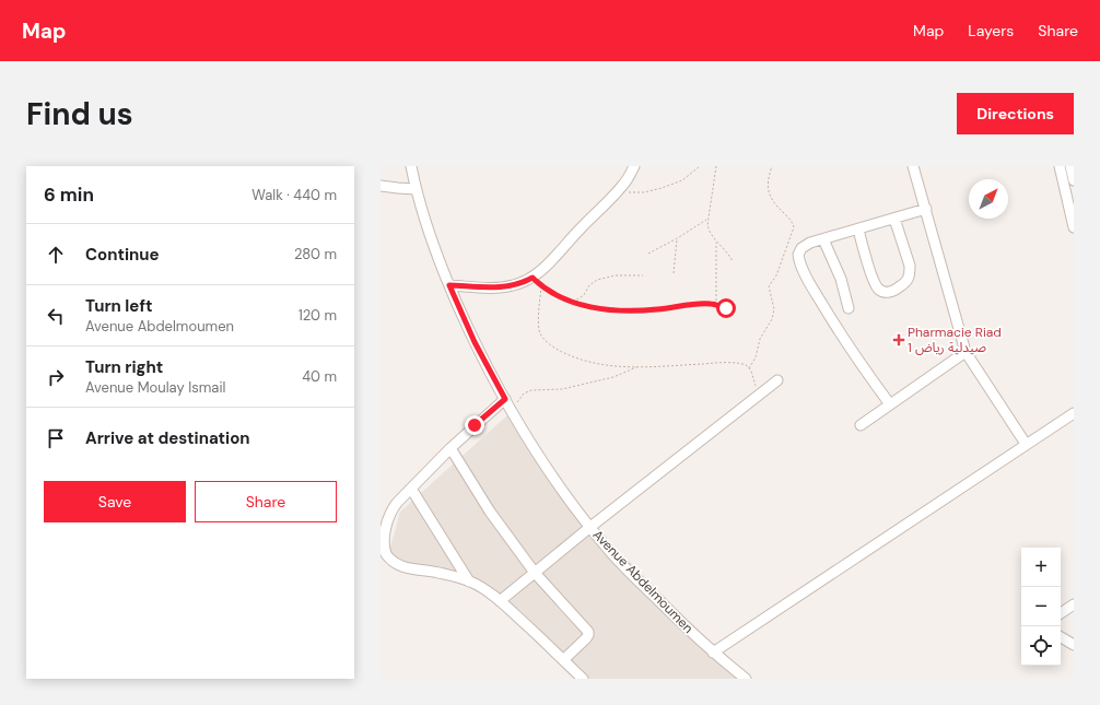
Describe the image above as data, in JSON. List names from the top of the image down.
{
  "streets": {
    "street": ["Avenue Abdelmoumen"]
  },
  "places": {
    "health": ["Pharmacie Riad 1 صيدلية رياض"]
  },
  "north": "top right",
  "page": {
    "header": "Map",
    "nav": ["Map", "Layers", "Share"],
    "buttons": [
      "Directions",
      ["Save", "Share"]
    ],
    "title": "Find us",
    "heading": ["6 min", "Walk · 440 m"],
    "list": [
      ["Continue", "280 m"],
      ["Turn left", "Avenue Abdelmoumen", "120 m"],
      ["Turn right", "Avenue Moulay Ismail", "40 m"],
      "Arrive at destination"
    ],
    "map_buttons": ["+", "−"]
  }
}
